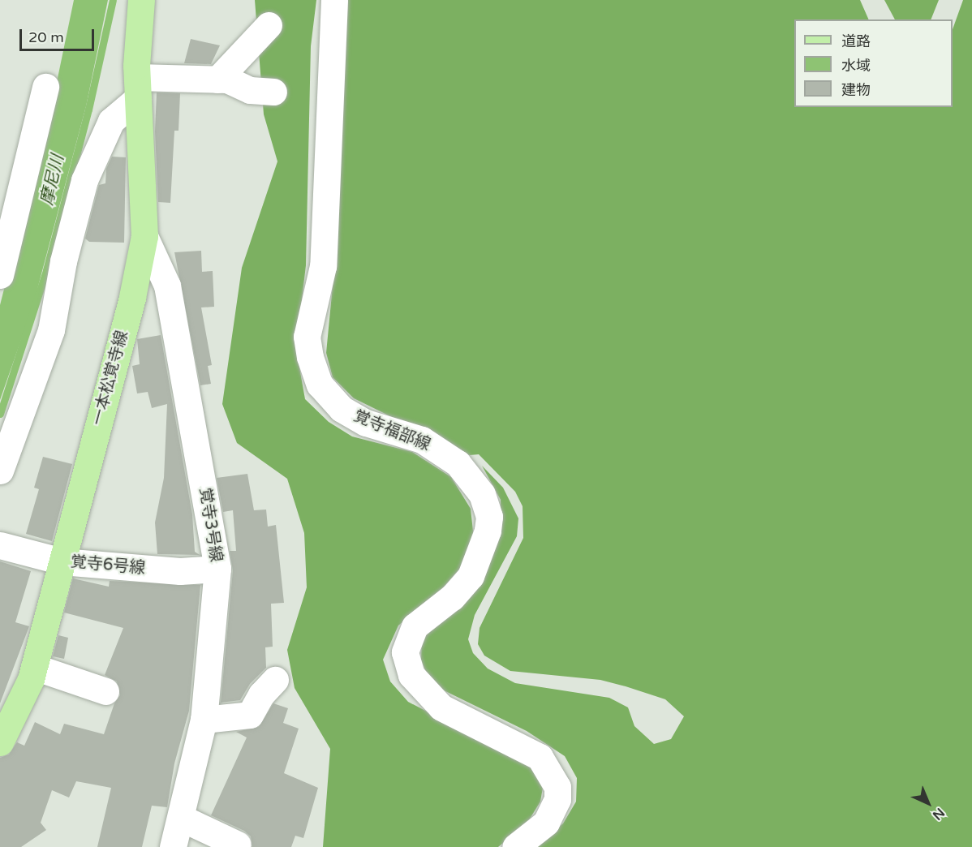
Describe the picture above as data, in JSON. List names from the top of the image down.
{
  "streets": {
    "main road": ["一本松覚寺線"],
    "street": ["覚寺福部線", "覚寺3号線", "覚寺6号線"]
  },
  "crossings": [
    ["一本松覚寺線", "覚寺3号線"],
    ["一本松覚寺線", "覚寺6号線"],
    ["覚寺3号線", "覚寺6号線"]
  ],
  "water": ["摩尼川"],
  "legend": ["道路", "水域", "建物"],
  "scale_bar": "20 m",
  "north": "bottom right"
}
